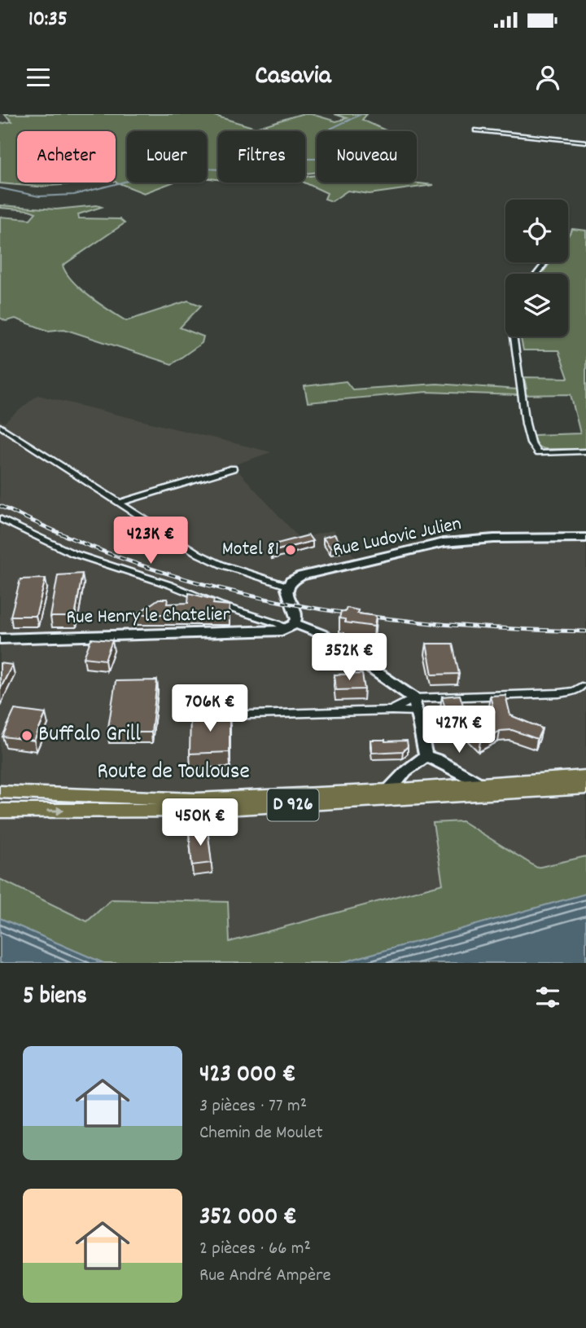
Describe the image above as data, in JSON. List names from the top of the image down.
{
  "streets": {
    "main road": [
      "Rue Ludovic Julien",
      "Rue Henry le Chatelier",
      "Route de Toulouse",
      "D 926"
    ]
  },
  "places": ["Motel 81", "Buffalo Grill"],
  "page": {
    "status": "10:35",
    "header": "Casavia",
    "chip": [
      "Acheter",
      "Louer",
      "Filtres",
      "Nouveau"
    ],
    "price": [
      "423K €",
      "352K €",
      "706K €",
      "427K €",
      "450K €"
    ],
    "heading": "5 biens",
    "list": [
      {
        "name": "423 000 €",
        "note": "3 pièces · 77 m² · Chemin de Moulet"
      },
      {
        "name": "352 000 €",
        "note": "2 pièces · 66 m² · Rue André Ampère"
      }
    ]
  }
}
